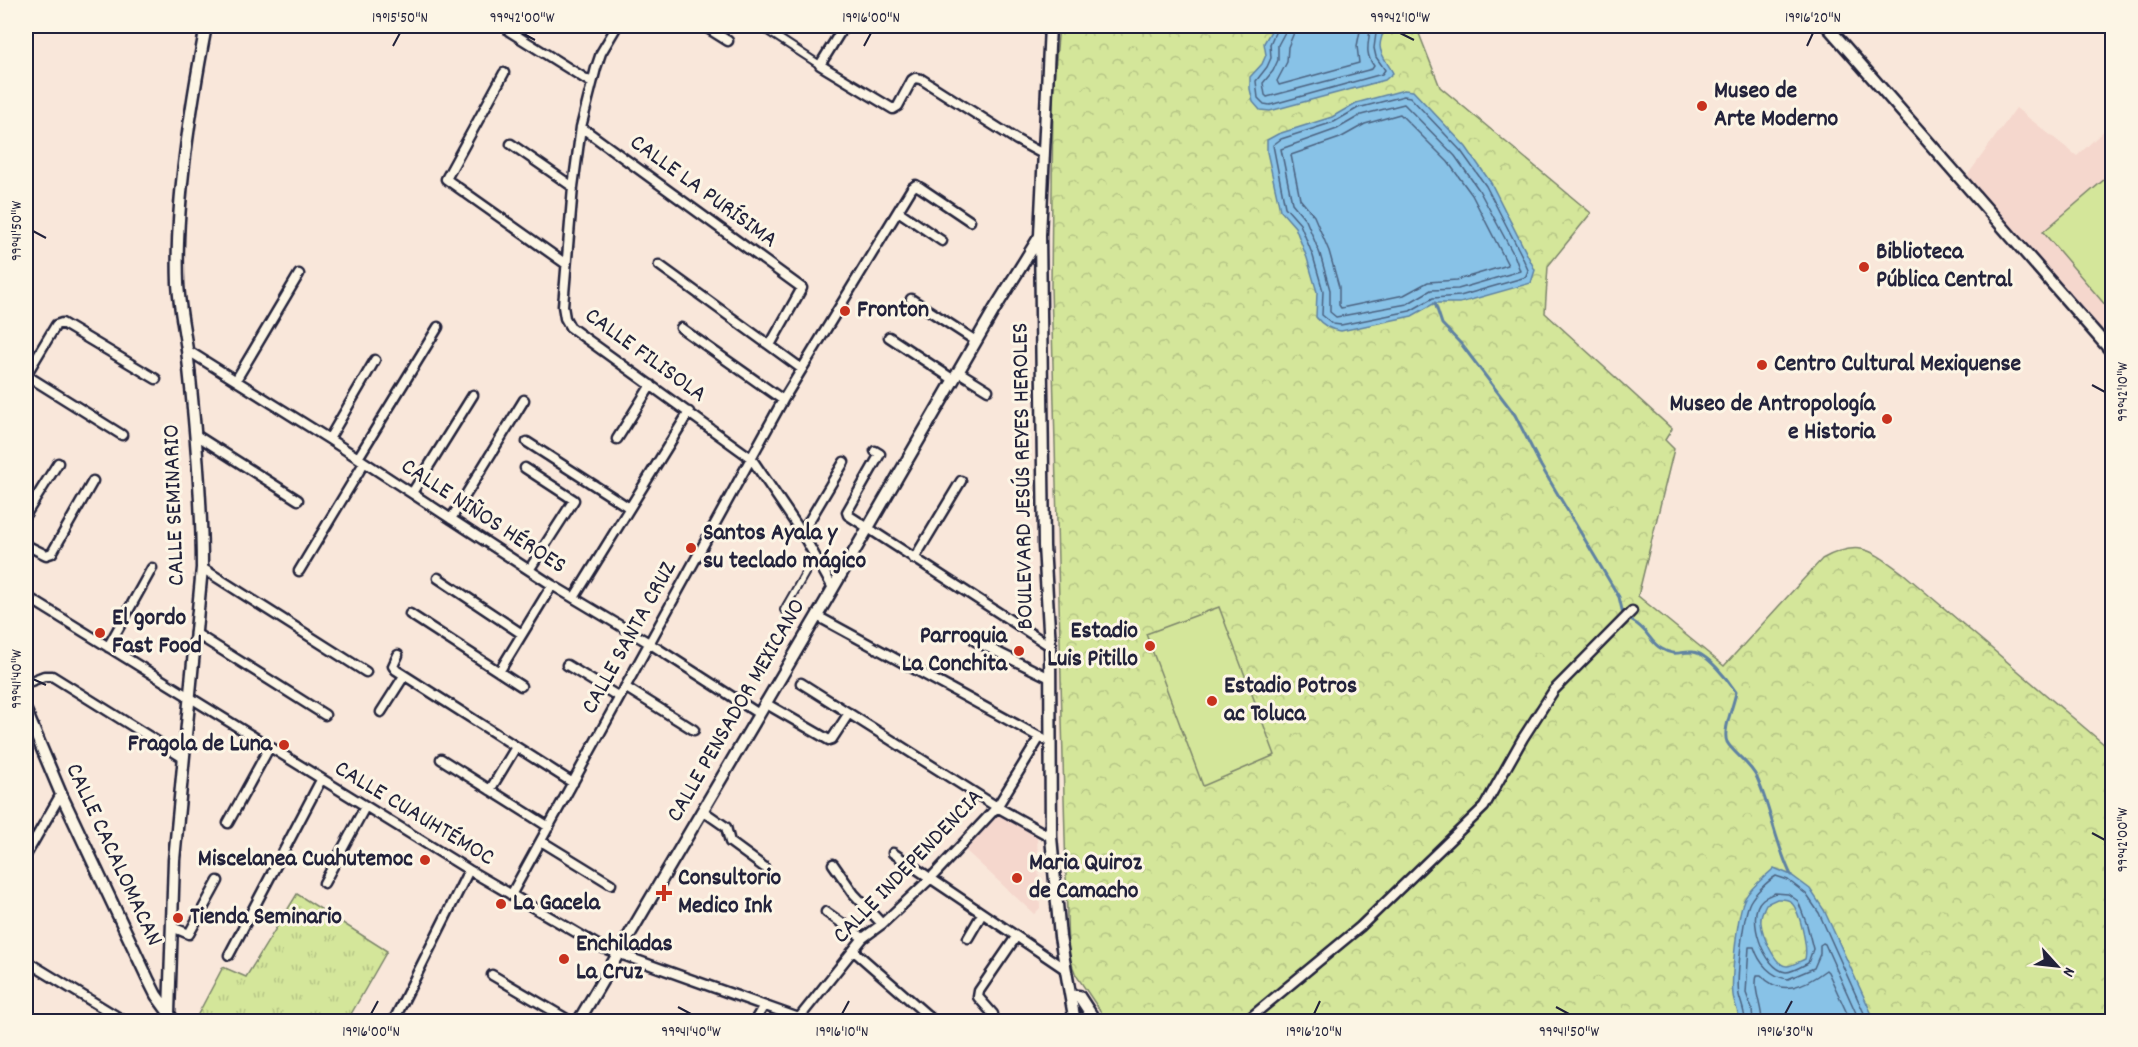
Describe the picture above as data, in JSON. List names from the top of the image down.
{
  "streets": {
    "main road": [
      "BOULEVARD JESÚS REYES HEROLES",
      "CALLE SEMINARIO",
      "CALLE PENSADOR MEXICANO",
      "CALLE CACALOMACAN"
    ],
    "street": [
      "CALLE LA PURÍSIMA",
      "CALLE FILISOLA",
      "CALLE NIÑOS HÉROES",
      "CALLE SANTA CRUZ",
      "CALLE CUAUHTÉMOC",
      "CALLE INDEPENDENCIA"
    ]
  },
  "crossings": [
    ["CALLE LA PURÍSIMA", "CALLE FILISOLA"],
    ["CALLE FILISOLA", "CALLE SANTA CRUZ"],
    ["CALLE FILISOLA", "CALLE PENSADOR MEXICANO"],
    ["BOULEVARD JESÚS REYES HEROLES", "CALLE PENSADOR MEXICANO"],
    ["CALLE SEMINARIO", "CALLE NIÑOS HÉROES"],
    ["CALLE SEMINARIO", "CALLE CUAUHTÉMOC"],
    ["CALLE SEMINARIO", "CALLE CACALOMACAN"],
    ["CALLE NIÑOS HÉROES", "CALLE SANTA CRUZ"],
    ["CALLE NIÑOS HÉROES", "CALLE PENSADOR MEXICANO"],
    ["CALLE SANTA CRUZ", "CALLE CUAUHTÉMOC"],
    ["CALLE PENSADOR MEXICANO", "CALLE CUAUHTÉMOC"],
    ["CALLE CUAUHTÉMOC", "CALLE INDEPENDENCIA"]
  ],
  "places": {
    "other": [
      "Museo de Arte Moderno",
      "Biblioteca Pública Central",
      "Fronton",
      "Centro Cultural Mexiquense",
      "Museo de Antropología e Historia",
      "Santos Ayala y su teclado mágico",
      "El gordo Fast Food",
      "Estadio Luis Pitillo",
      "Parroquia La Conchita",
      "Estadio Potros ac Toluca",
      "Fragola de Luna",
      "Miscelanea Cuahutemoc",
      "Maria Quiroz de Camacho",
      "La Gacela",
      "Tienda Seminario",
      "Enchiladas La Cruz"
    ],
    "health": ["Consultorio Medico Ink"]
  },
  "north": "bottom right",
  "coordinates": [
    "19°15'50\"N",
    "99°42'00\"W",
    "19°16'00\"N",
    "99°42'10\"W",
    "19°16'20\"N",
    "99°41'50\"W",
    "99°41'40\"W",
    "19°16'10\"N",
    "19°16'30\"N"
  ]
}
